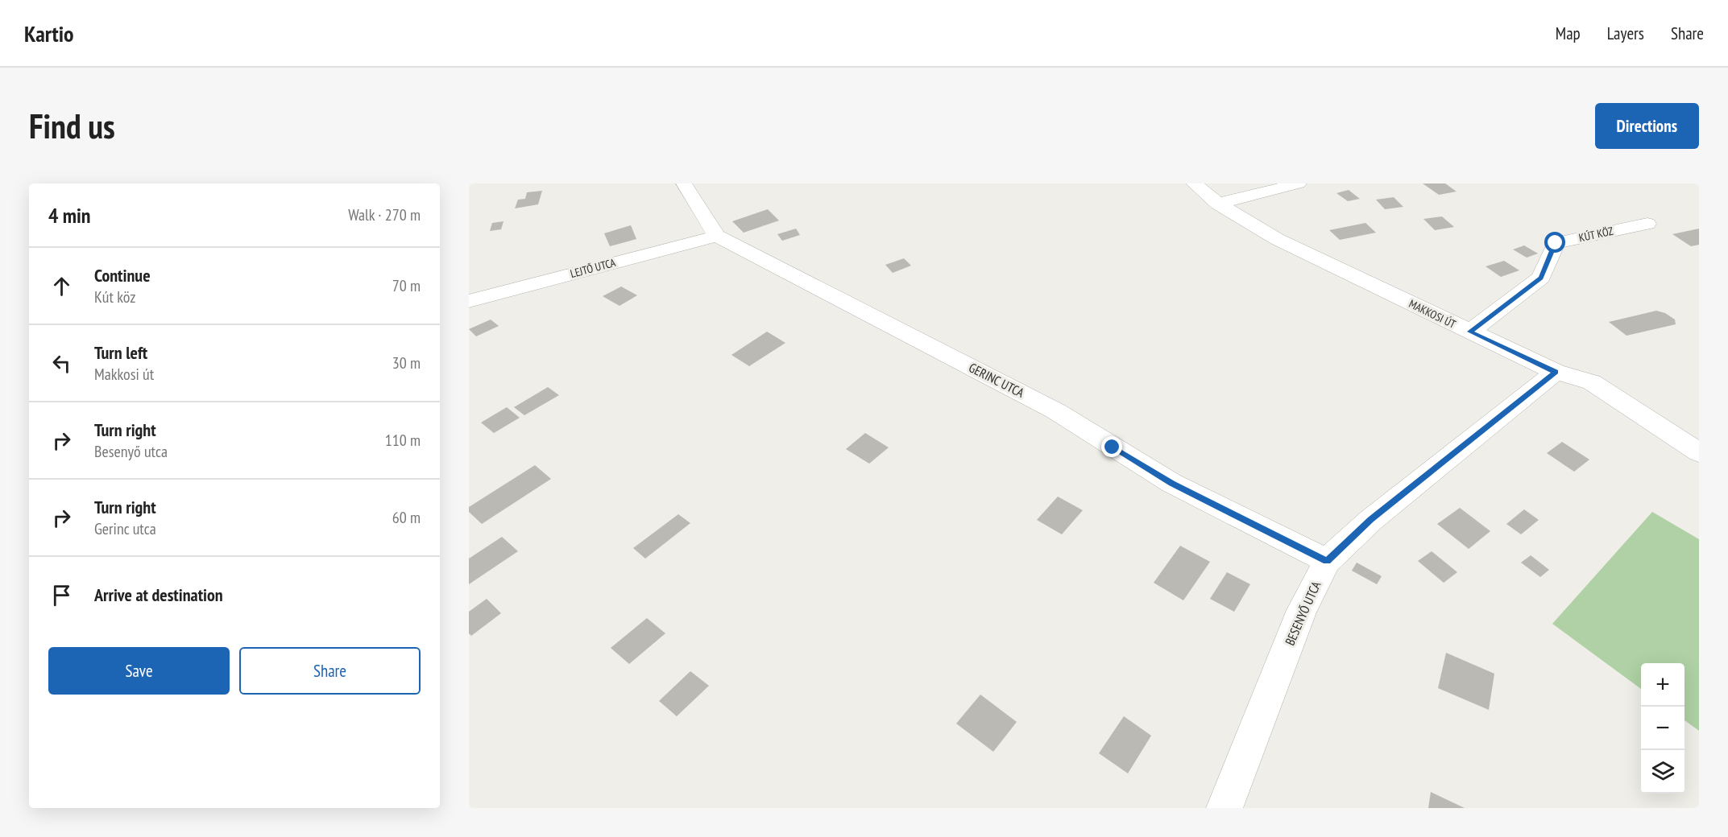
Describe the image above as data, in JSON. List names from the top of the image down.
{
  "streets": {
    "street": [
      "KÚT KÖZ",
      "LEJTŐ UTCA",
      "MAKKOSI ÚT",
      "GERINC UTCA",
      "BESENYŐ UTCA"
    ]
  },
  "crossings": [
    ["KÚT KÖZ", "MAKKOSI ÚT"],
    ["LEJTŐ UTCA", "GERINC UTCA"],
    ["MAKKOSI ÚT", "BESENYŐ UTCA"],
    ["GERINC UTCA", "BESENYŐ UTCA"]
  ],
  "page": {
    "header": "Kartio",
    "nav": ["Map", "Layers", "Share"],
    "buttons": [
      "Directions",
      ["Save", "Share"]
    ],
    "title": "Find us",
    "heading": ["4 min", "Walk · 270 m"],
    "list": [
      ["Continue", "Kút köz", "70 m"],
      ["Turn left", "Makkosi út", "30 m"],
      ["Turn right", "Besenyő utca", "110 m"],
      ["Turn right", "Gerinc utca", "60 m"],
      "Arrive at destination"
    ],
    "map_buttons": ["+", "−"]
  }
}
